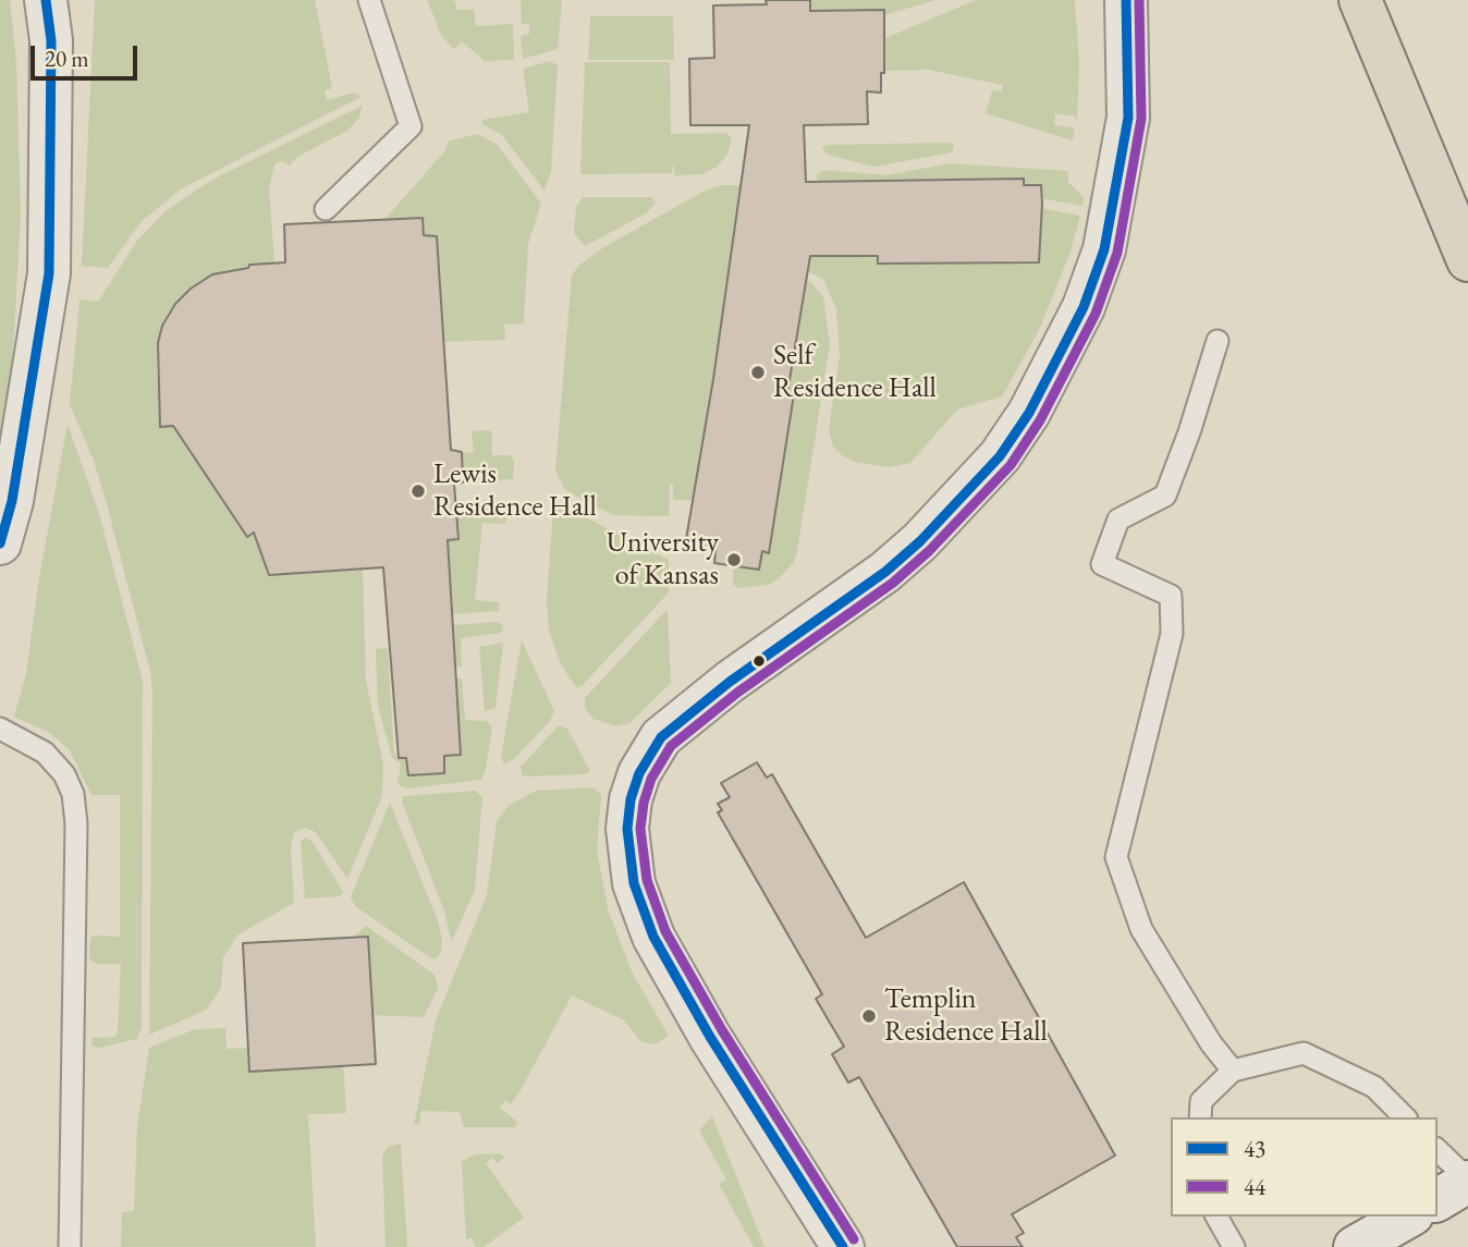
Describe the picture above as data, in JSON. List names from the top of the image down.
{
  "places": [
    "Self Residence Hall",
    "Lewis Residence Hall",
    "University of Kansas",
    "Templin Residence Hall"
  ],
  "lines": ["transit line 43", "transit line 44"],
  "legend": ["43", "44"],
  "scale_bar": "20 m"
}
